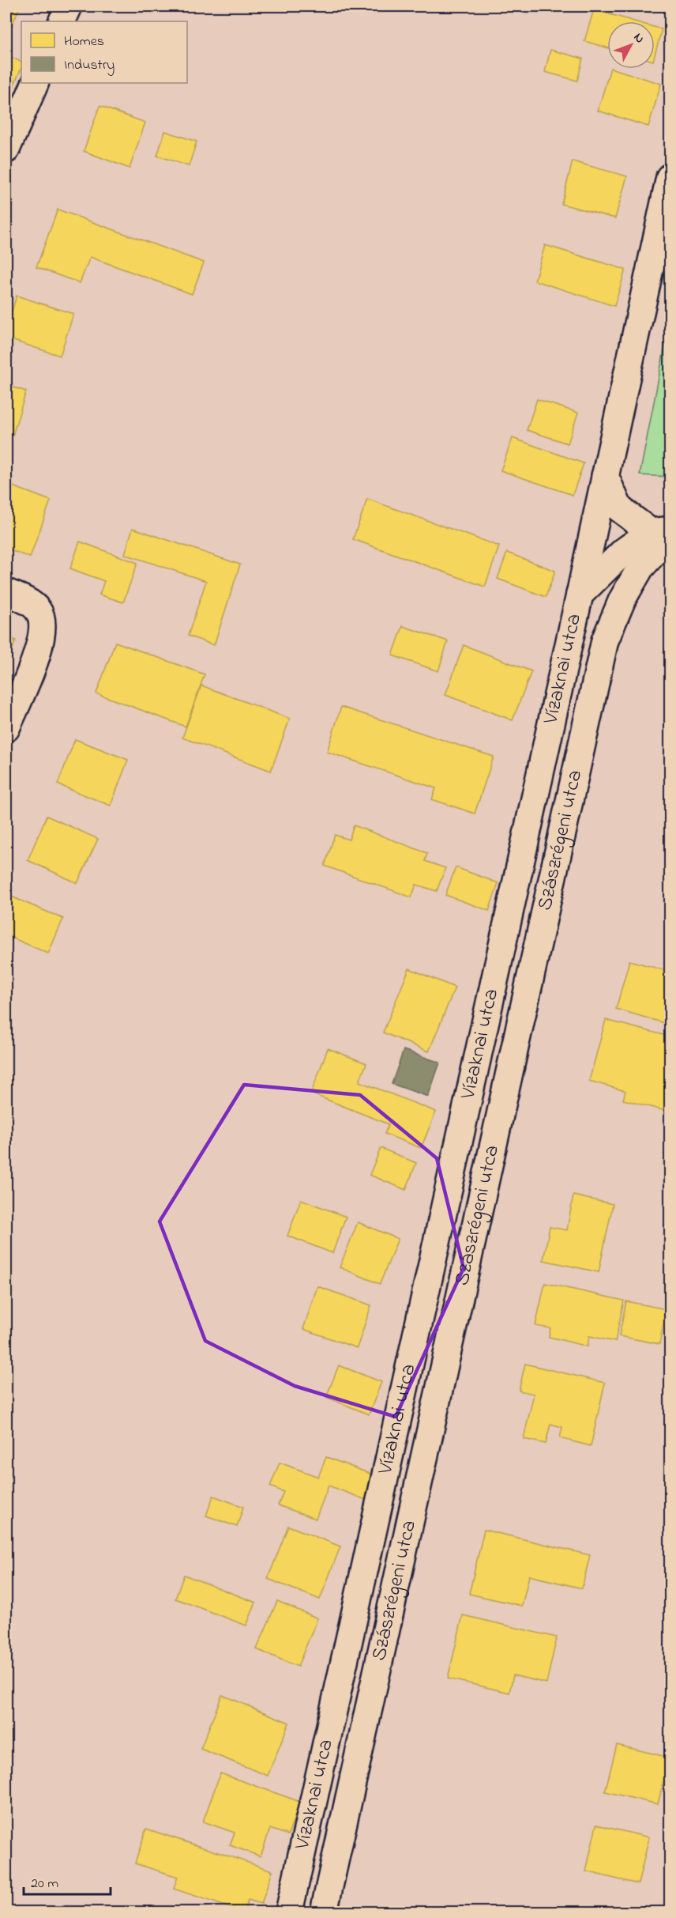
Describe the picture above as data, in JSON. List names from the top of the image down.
{
  "streets": {
    "street": ["Vízaknai utca", "Szászrégeni utca"]
  },
  "legend": ["Homes", "Industry"],
  "scale_bar": "20 m",
  "north": "top right"
}
